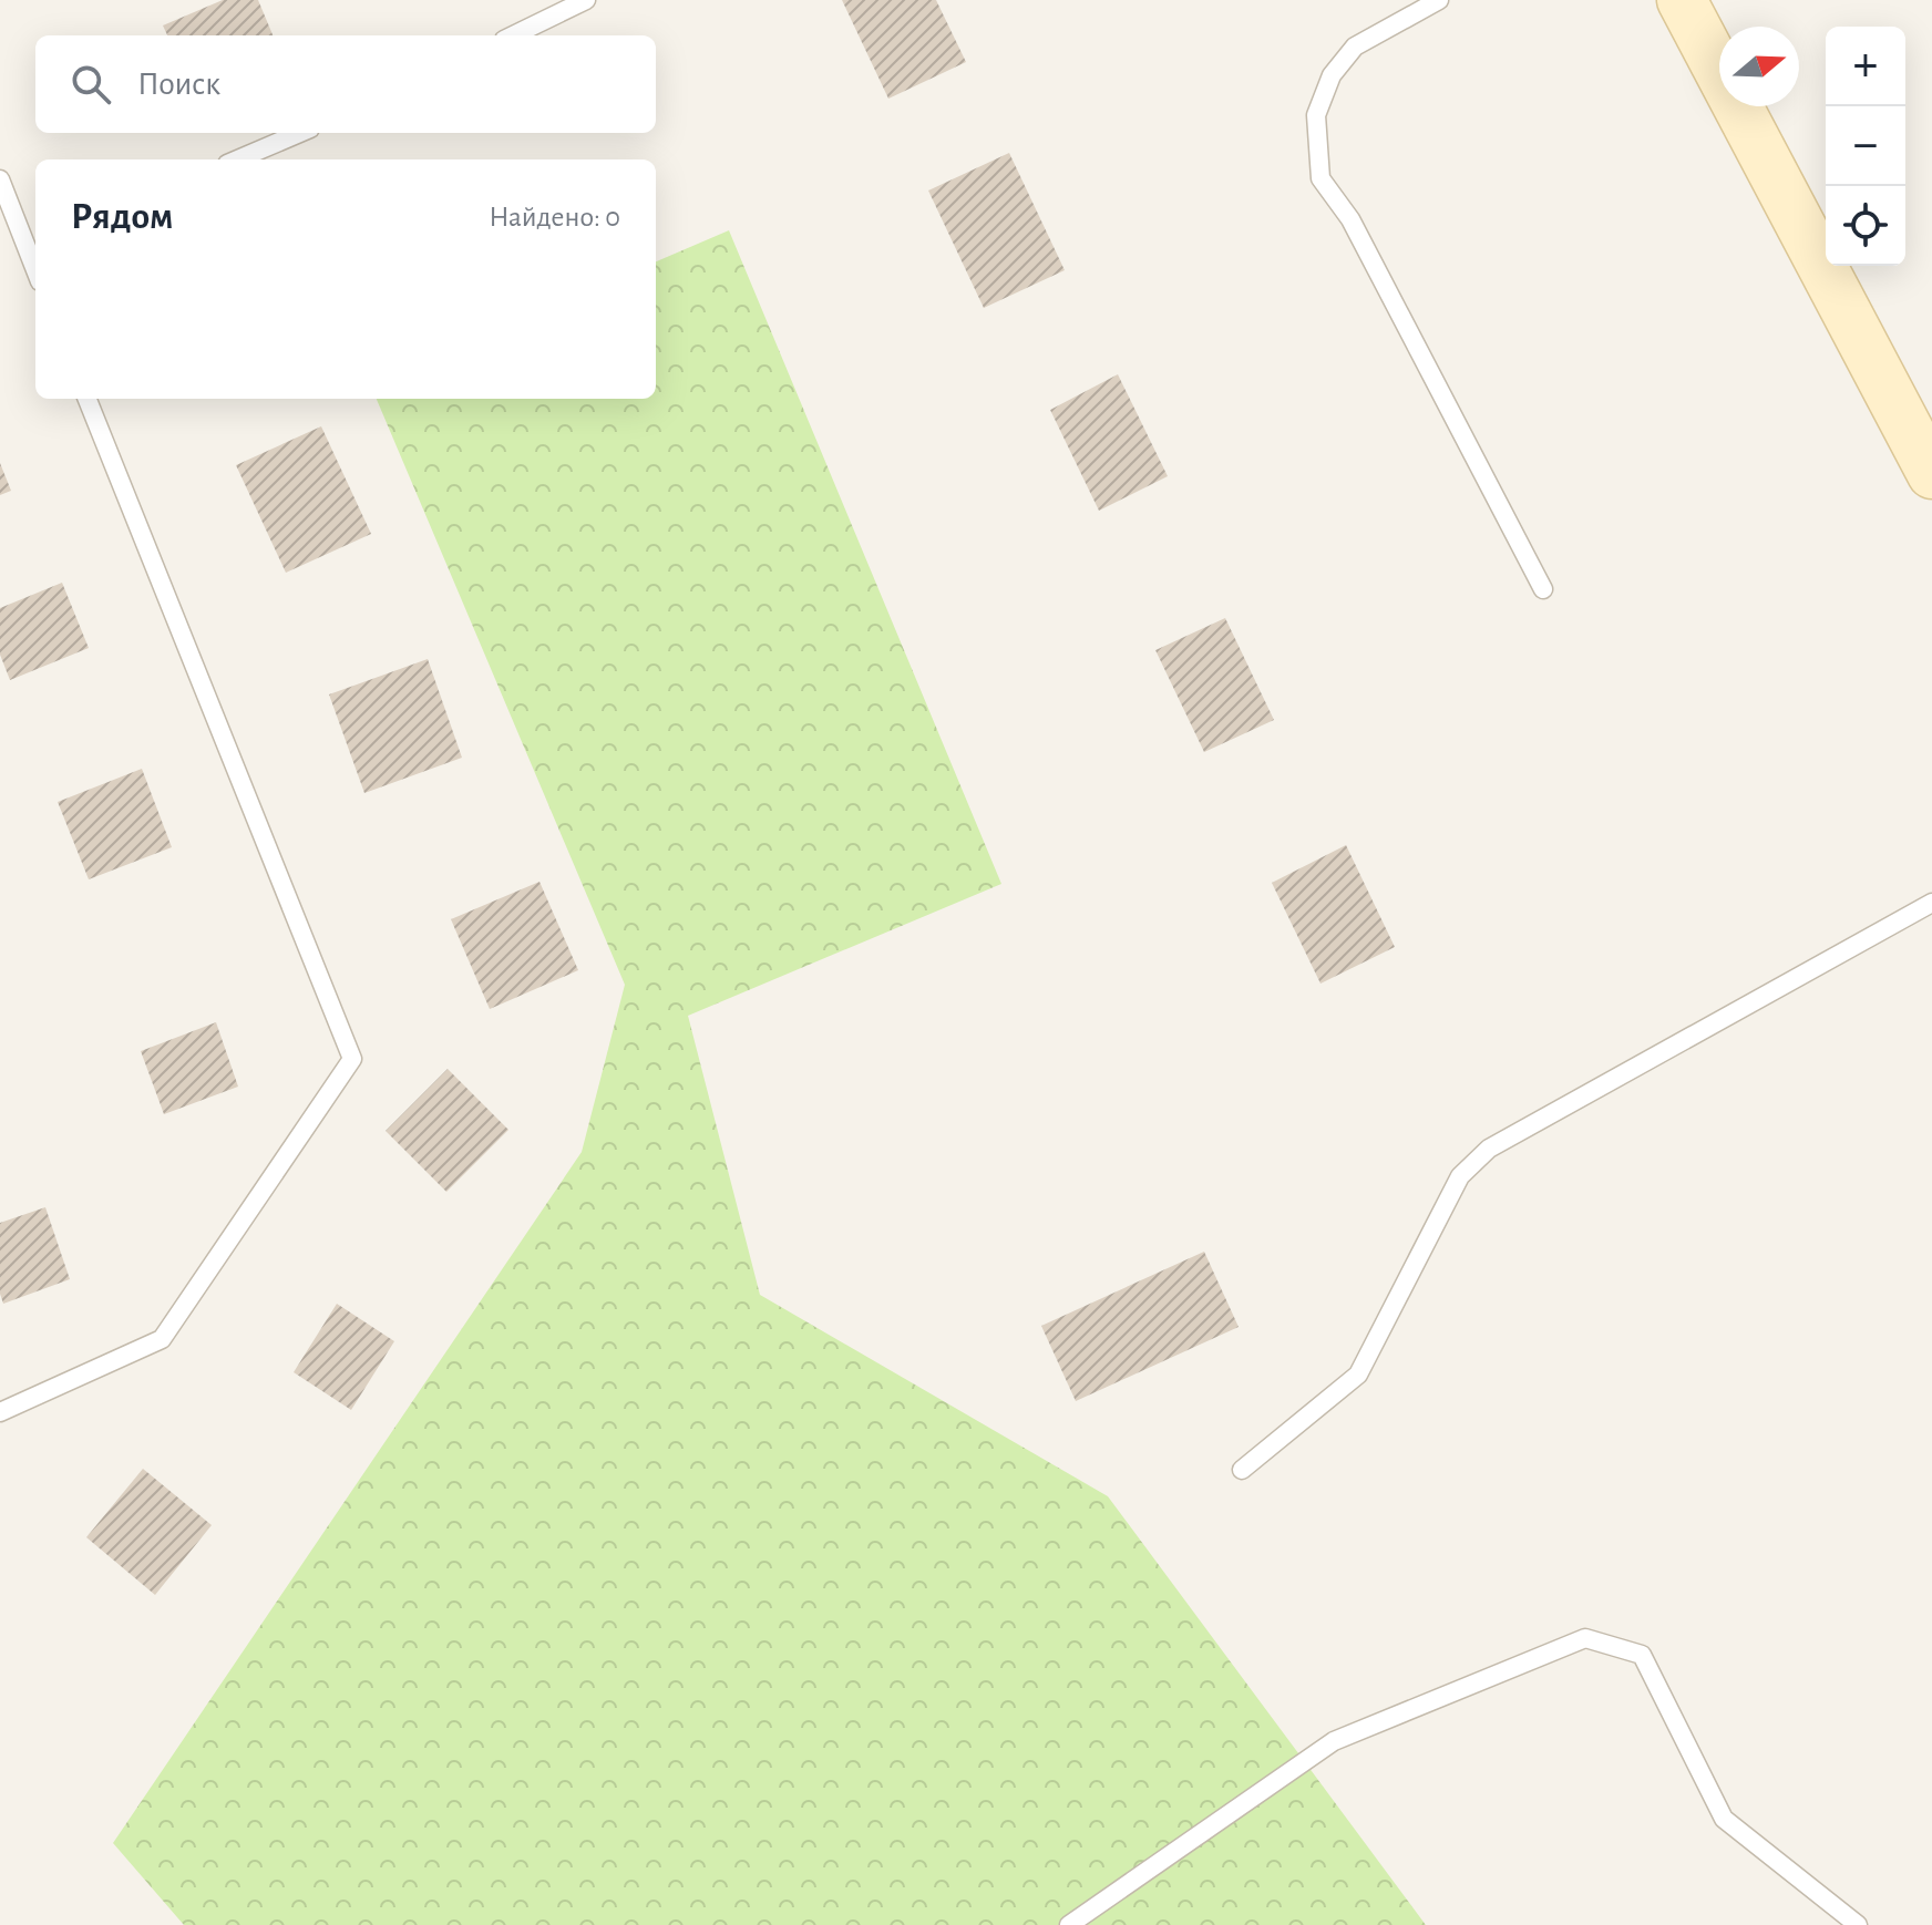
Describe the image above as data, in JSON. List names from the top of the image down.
{
  "north": "right",
  "page": {
    "map_buttons": ["+", "−"],
    "search": "Поиск",
    "heading": ["Рядом", "Найдено: 0"]
  }
}
